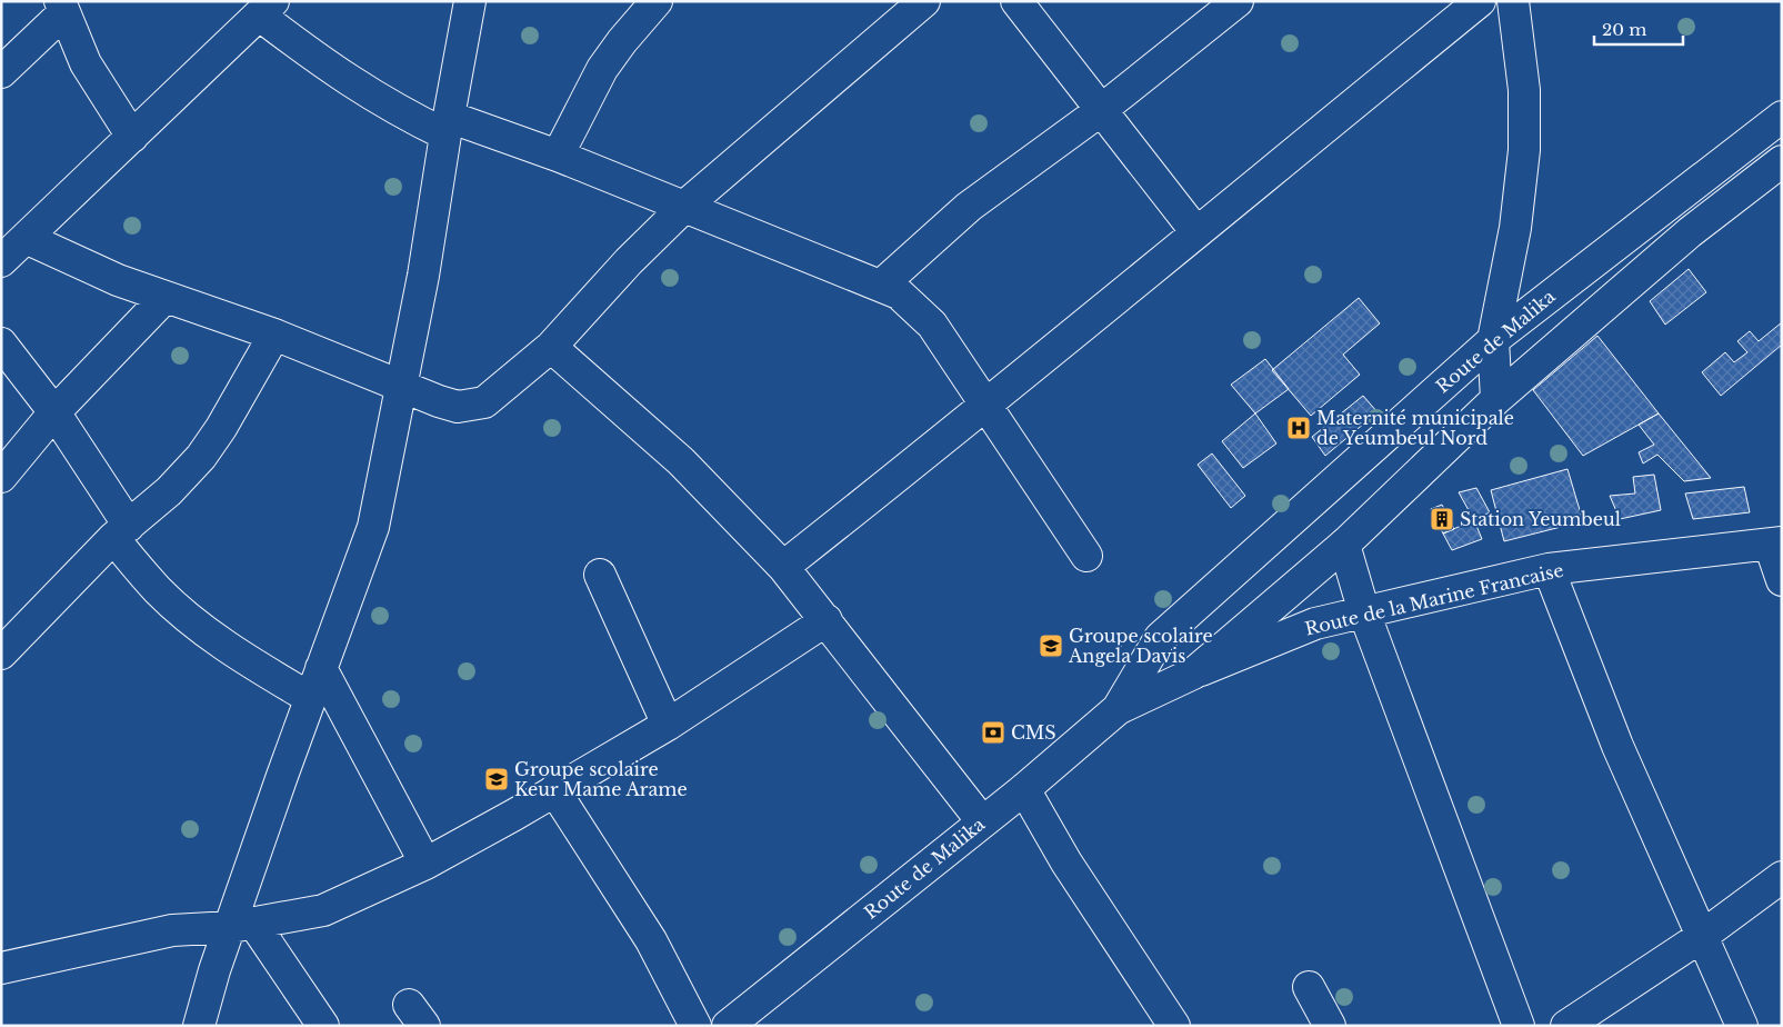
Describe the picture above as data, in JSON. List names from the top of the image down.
{
  "streets": {
    "street": ["Route de Malika", "Route de la Marine Francaise"]
  },
  "crossings": [
    ["Route de Malika", "Route de la Marine Francaise"]
  ],
  "places": {
    "hospital": ["Maternité municipale de Yeumbeul Nord"],
    "building": ["Station Yeumbeul"],
    "school or university": ["Groupe scolaire Angela Davis", "Groupe scolaire Keur Mame Arame"],
    "bank": ["CMS"]
  },
  "scale_bar": "20 m"
}
